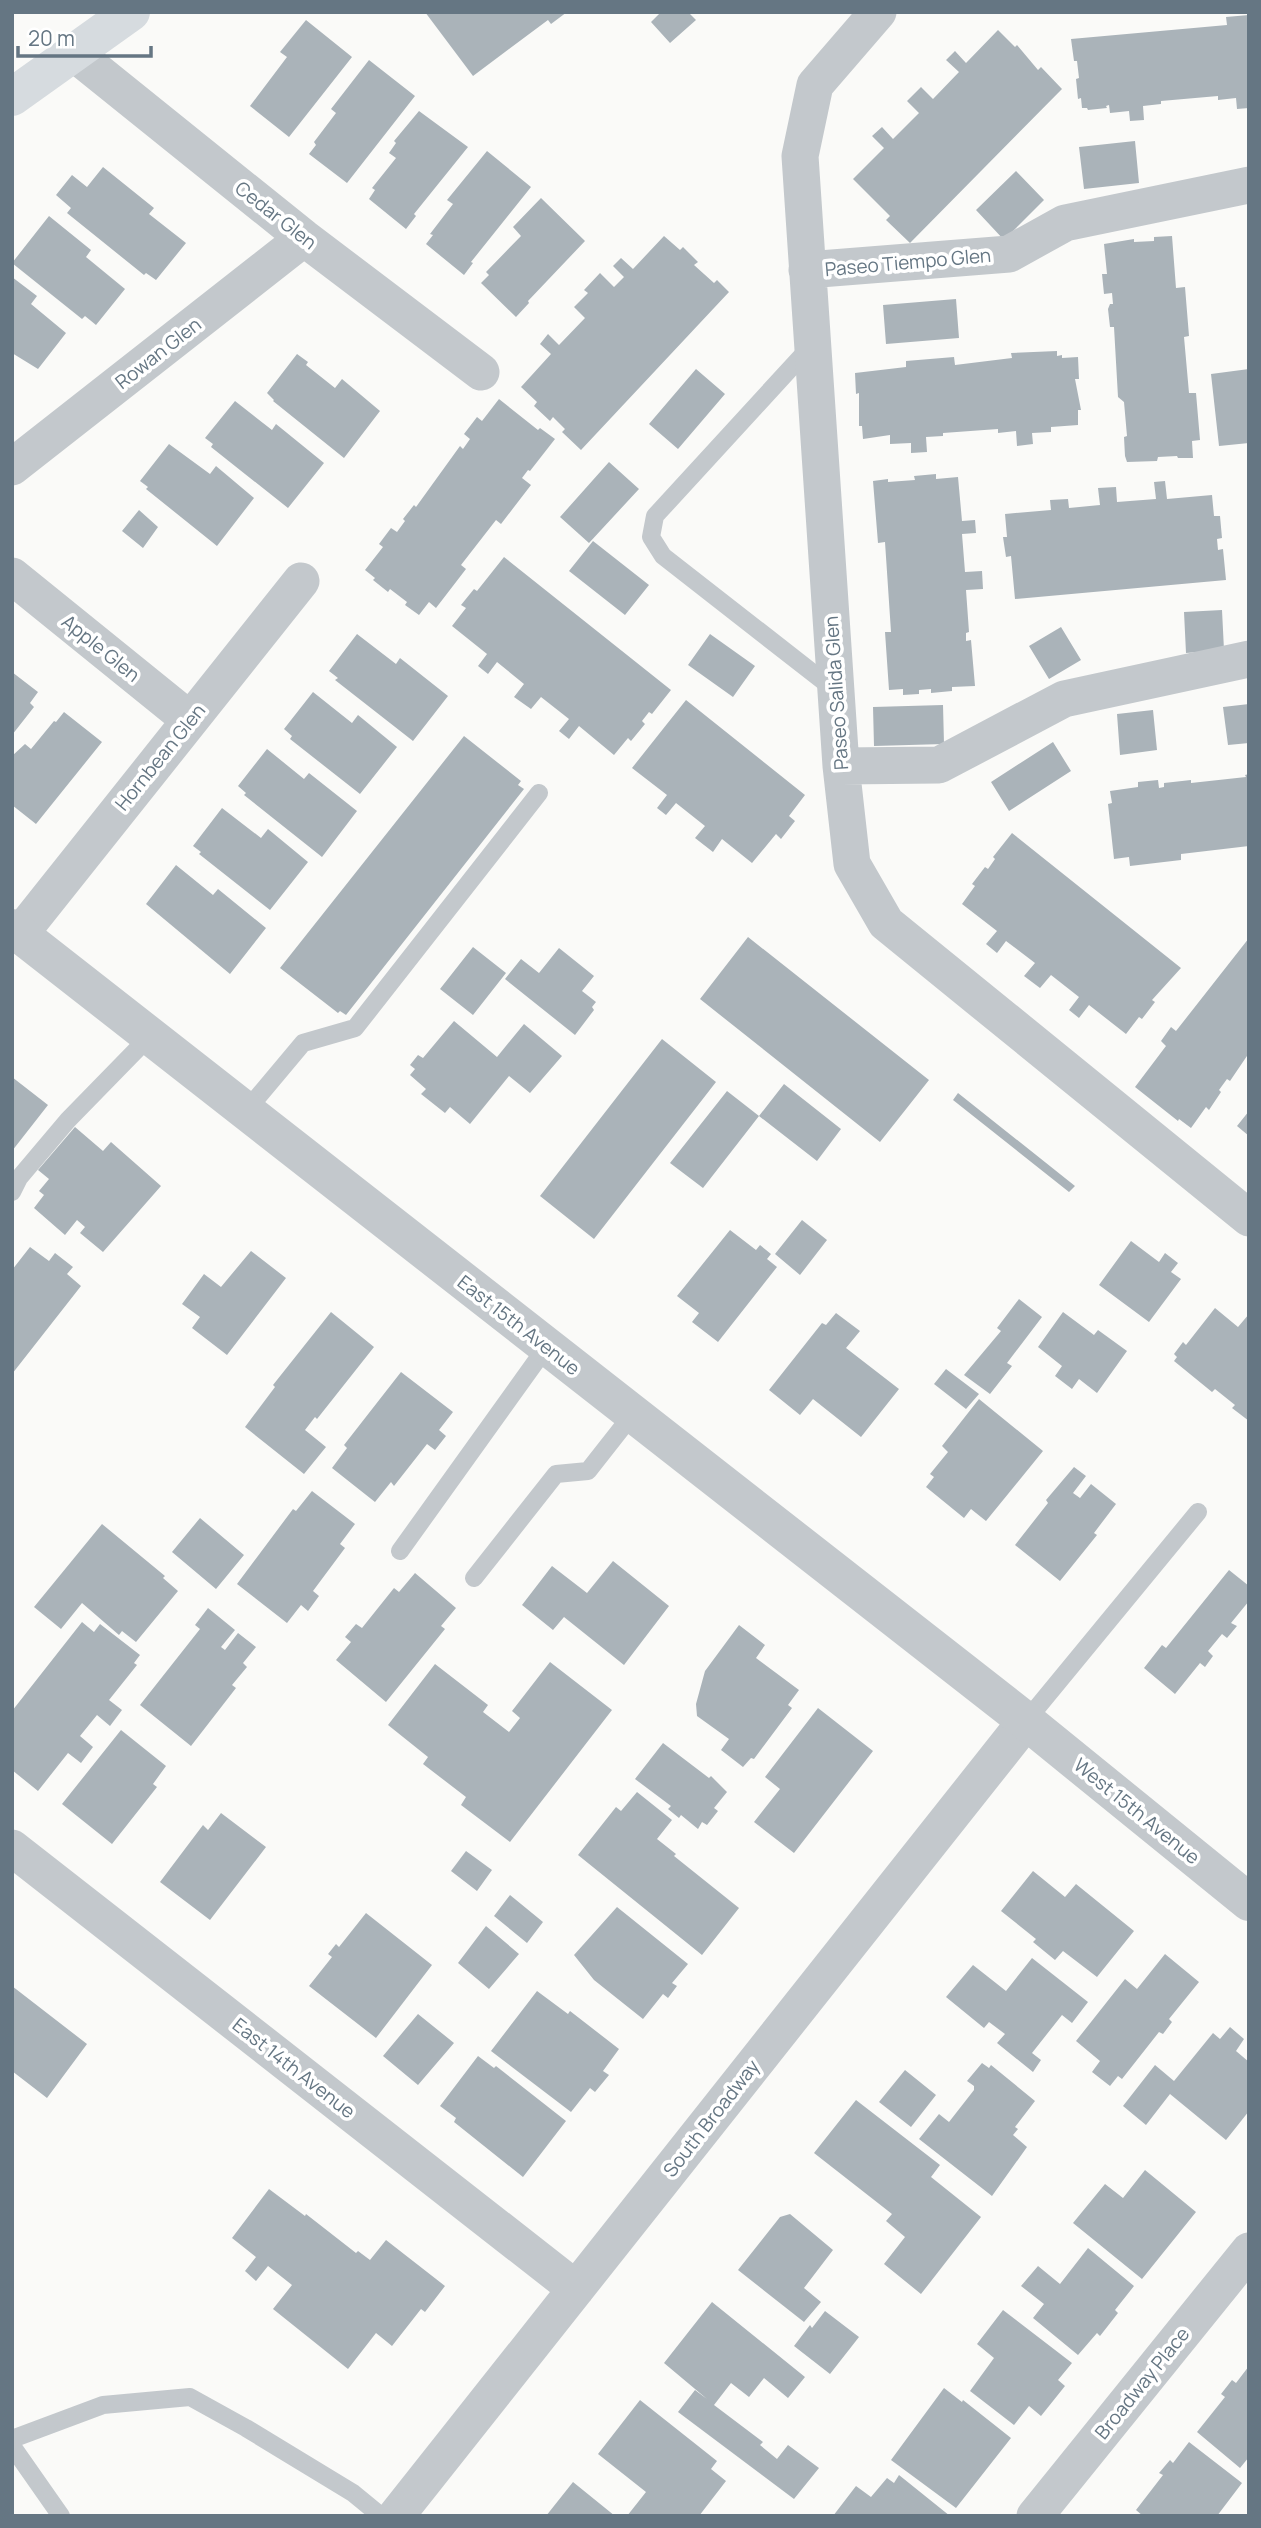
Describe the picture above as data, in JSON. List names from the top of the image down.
{
  "streets": {
    "street": [
      "Cedar Glen",
      "Paseo Tiempo Glen",
      "Rowan Glen",
      "Apple Glen",
      "Paseo Salida Glen",
      "Hornbean Glen",
      "East 15th Avenue",
      "West 15th Avenue",
      "East 14th Avenue",
      "South Broadway",
      "Broadway Place"
    ]
  },
  "crossings": [
    ["Cedar Glen", "Rowan Glen"],
    ["Paseo Tiempo Glen", "Paseo Salida Glen"],
    ["Apple Glen", "Hornbean Glen"],
    ["Hornbean Glen", "East 15th Avenue"],
    ["East 15th Avenue", "West 15th Avenue"],
    ["East 15th Avenue", "South Broadway"],
    ["West 15th Avenue", "South Broadway"],
    ["East 14th Avenue", "South Broadway"]
  ],
  "scale_bar": "20 m"
}
